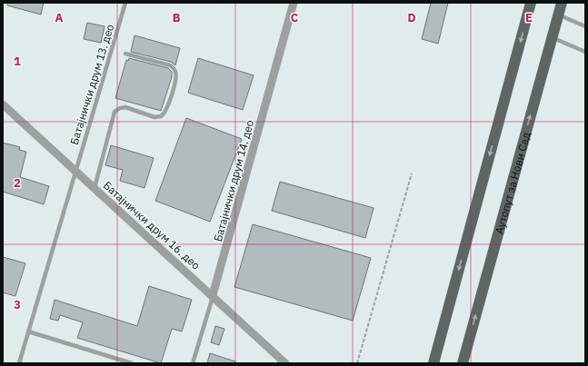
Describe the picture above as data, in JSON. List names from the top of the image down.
{
  "streets": {
    "main road": ["Аутопут за Нови Сад"],
    "street": ["Батајнички друм 14. део", "Батајнички друм 16. део"],
    "lane": ["Батајнички друм 13. део"]
  },
  "crossings": [
    ["Батајнички друм 13. део", "Батајнички друм 16. део"],
    ["Батајнички друм 14. део", "Батајнички друм 16. део"]
  ],
  "grid": {
    "columns": [
      "A",
      "B",
      "C",
      "D",
      "E"
    ],
    "rows": ["1", "2", "3"]
  }
}
